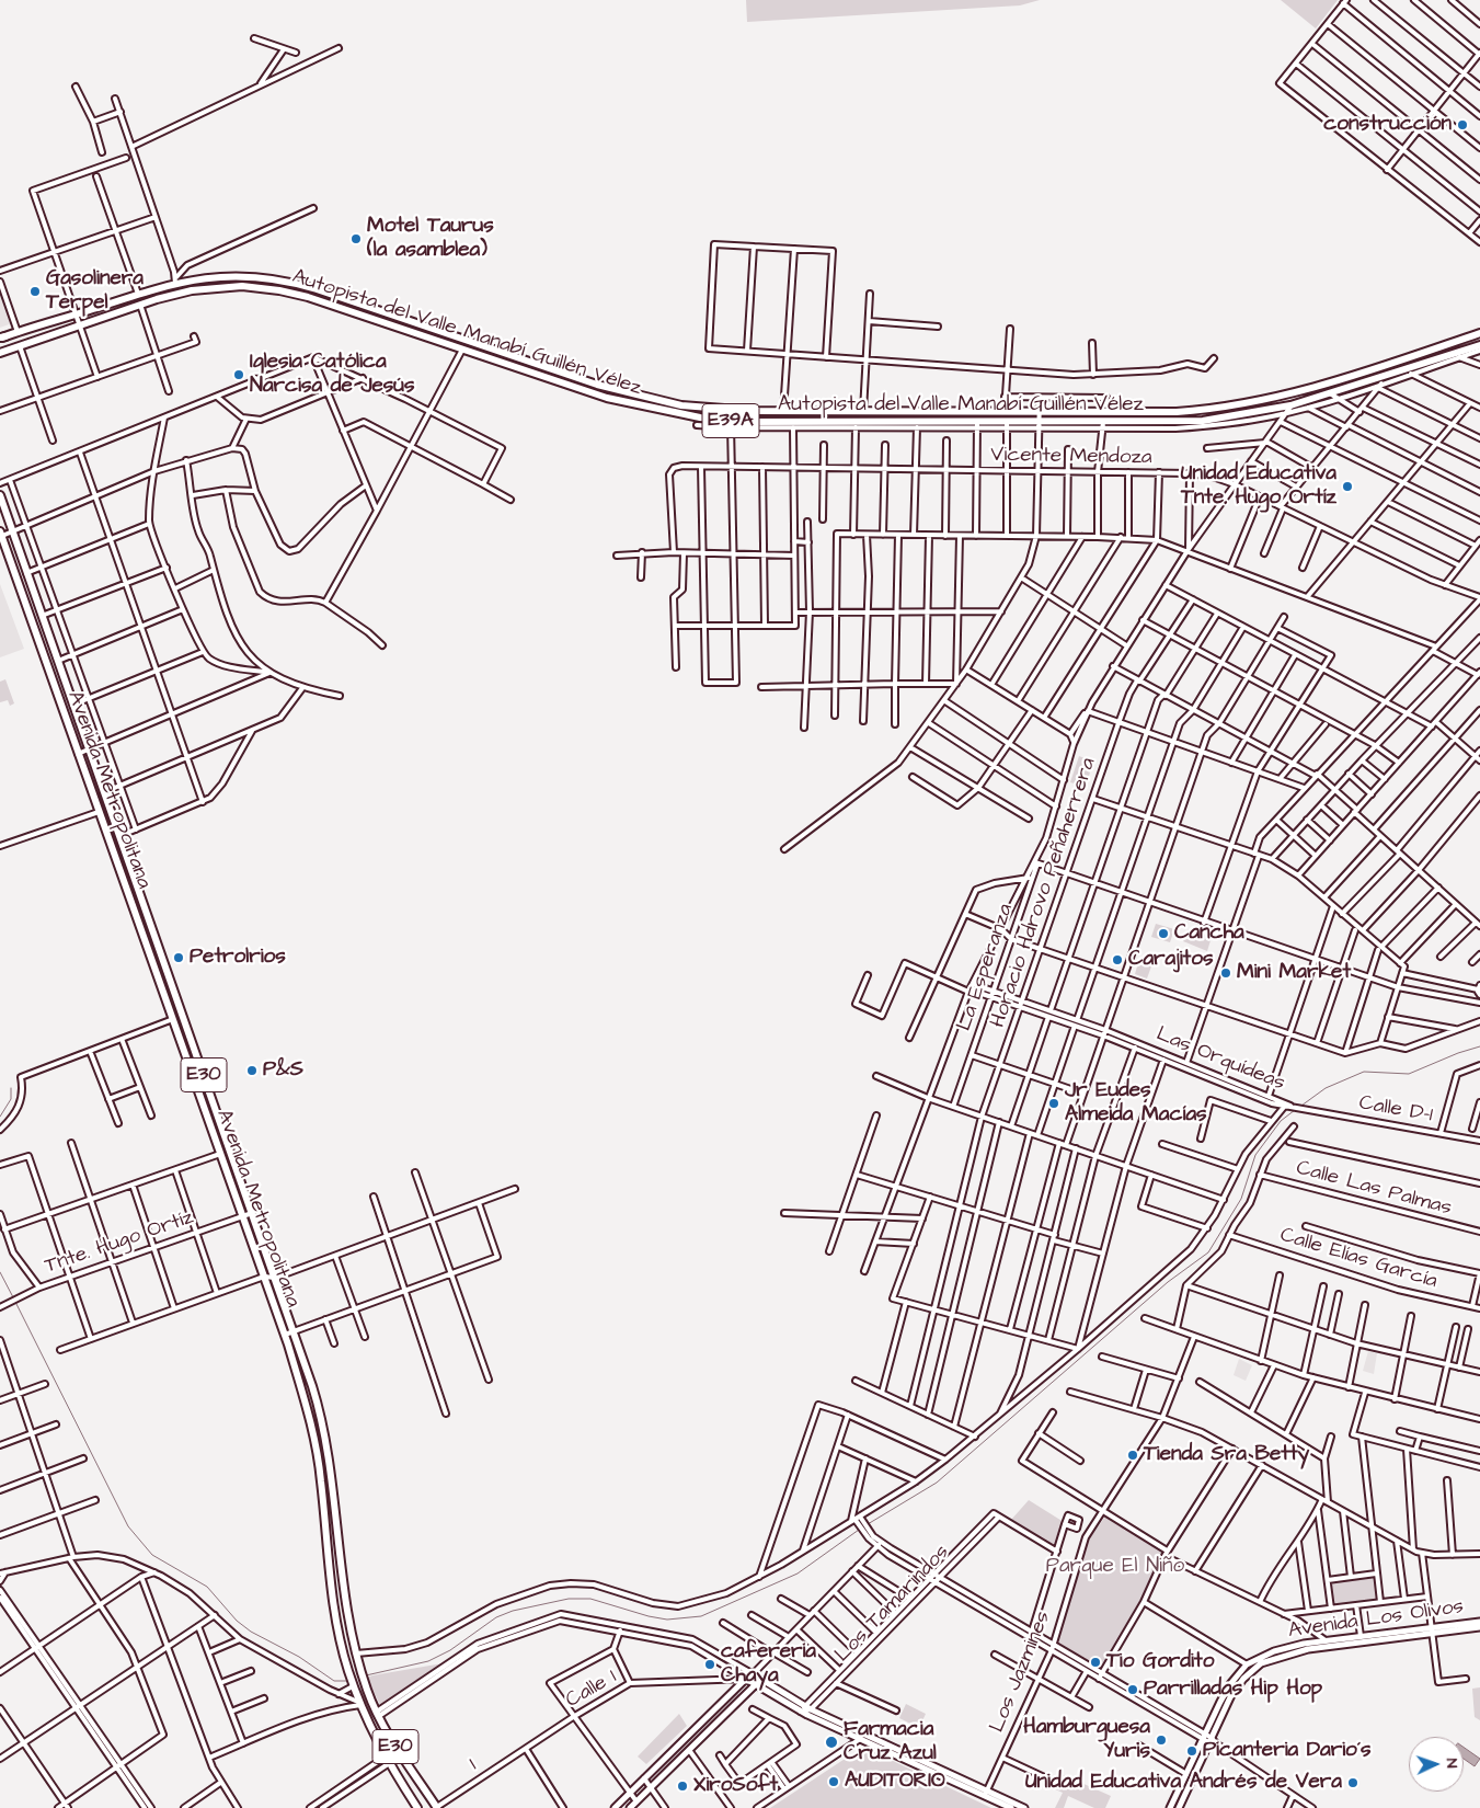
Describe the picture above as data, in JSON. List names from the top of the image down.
{
  "streets": {
    "main road": [
      "Autopista del Valle Manabí Guillén Vélez",
      "E39A",
      "Avenida Metropolitana",
      "E30"
    ],
    "street": [
      "Vicente Mendoza",
      "Horacio Hdrovo Peñaherrera",
      "La Esperanza",
      "Las Orquídeas",
      "Calle D-1",
      "Calle Las Palmas",
      "Tnte. Hugo Ortíz",
      "Calle Elías García",
      "Los Tamarindos",
      "Avenida Los Olivos",
      "Los Jazmines",
      "Calle 1",
      "1"
    ]
  },
  "crossings": [
    ["Avenida Metropolitana", "Tnte. Hugo Ortíz"],
    ["Horacio Hdrovo Peñaherrera", "Las Orquídeas"],
    ["La Esperanza", "Las Orquídeas"],
    ["Las Orquídeas", "Calle D-1"],
    ["E30", "Tnte. Hugo Ortíz"],
    ["E30", "1"],
    ["Calle 1", "1"]
  ],
  "parks": ["Parque El Niño"],
  "places": [
    "construcción",
    "Motel Taurus (la asamblea)",
    "Gasolinera Terpel",
    "Iglesia Católica Narcisa de Jesús",
    "Unidad Educativa Tnte. Hugo Ortíz",
    "Cancha",
    "Petrolrios",
    "Carajitos",
    "Mini Market",
    "P&S",
    "Jr Eudes Almeida Macías",
    "Tienda Sra Betty",
    "Tio Gordito",
    "cafereria Chaya",
    "Parrilladas Hip Hop",
    "Hamburguesa Yuris",
    "Farmacia Cruz Azul",
    "Picanteria Dario´s",
    "AUDITORIO",
    "Unidad Educativa Andrés de Vera",
    "XiroSoft"
  ],
  "north": "right"
}
